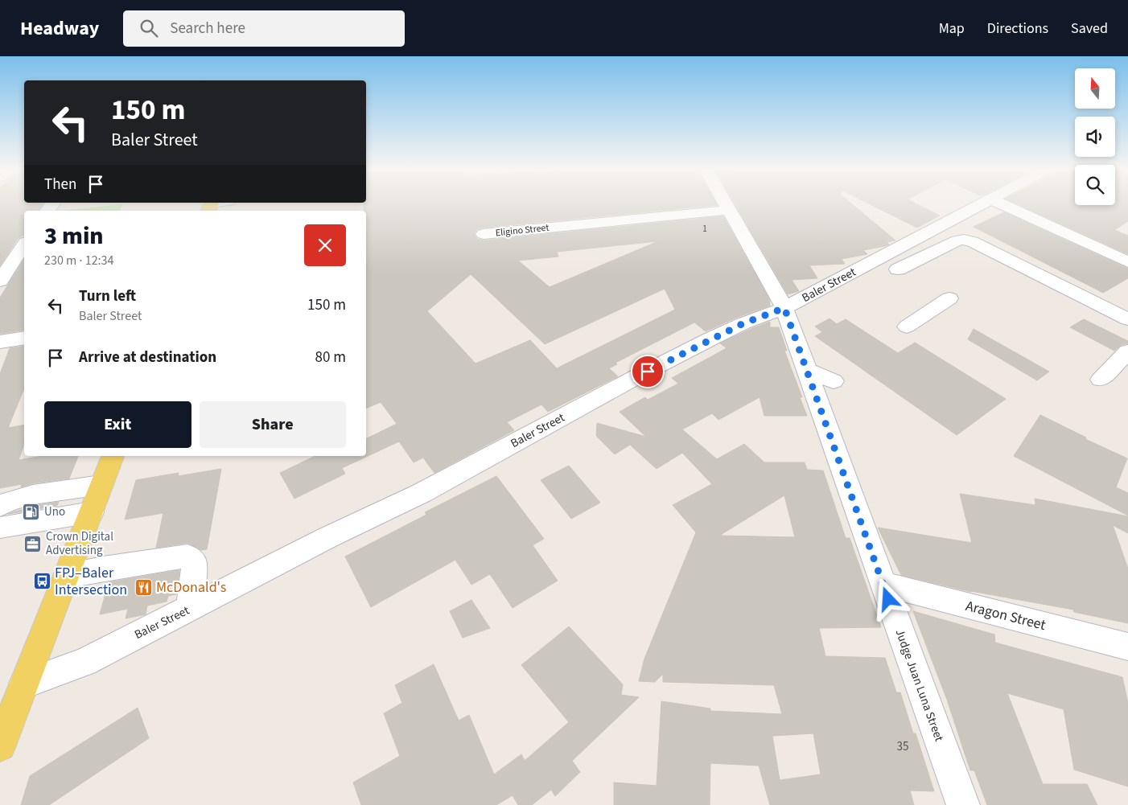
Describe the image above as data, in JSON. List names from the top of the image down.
{
  "streets": {
    "street": [
      "Eligino Street",
      "Baler Street",
      "Aragon Street",
      "Judge Juan Luna Street"
    ]
  },
  "crossings": [
    ["Eligino Street", "Judge Juan Luna Street"],
    ["Baler Street", "Judge Juan Luna Street"],
    ["Aragon Street", "Judge Juan Luna Street"]
  ],
  "places": {
    "fuel station": ["Uno"],
    "office": ["Crown Digital Advertising"],
    "bus stop": ["FPJ–Baler Intersection"],
    "restaurant": ["McDonald's"]
  },
  "house_numbers": ["1", "35"],
  "north": "top",
  "page": {
    "header": "Headway",
    "search": "Search here",
    "nav": ["Map", "Directions", "Saved"],
    "turn": ["150 m", "Baler Street"],
    "then": "Then",
    "heading": ["3 min", "230 m · 12:34"],
    "list": [
      {
        "name": "Turn left",
        "note": "Baler Street",
        "value": "150 m"
      },
      {
        "name": "Arrive at destination",
        "value": "80 m"
      }
    ],
    "buttons": ["Exit", "Share"]
  }
}
